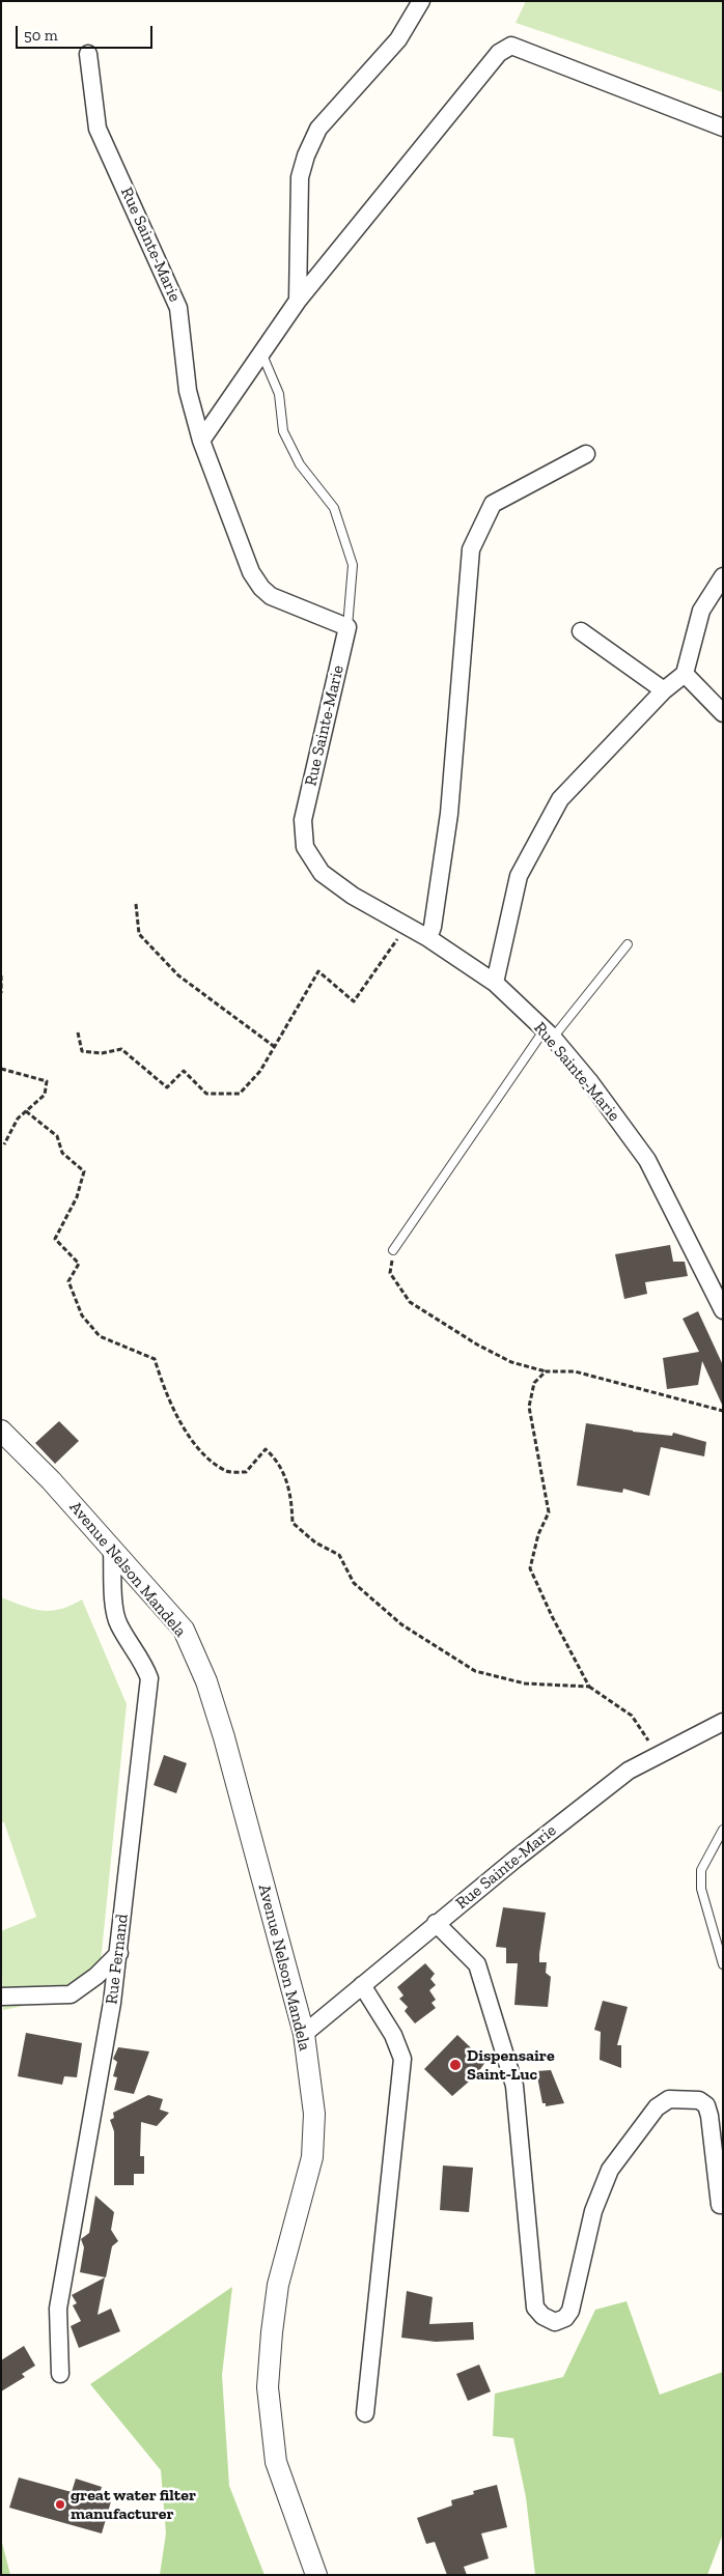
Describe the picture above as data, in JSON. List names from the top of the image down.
{
  "streets": {
    "street": ["Rue Sainte-Marie", "Avenue Nelson Mandela", "Rue Fernand"]
  },
  "crossings": [
    ["Rue Sainte-Marie", "Avenue Nelson Mandela"],
    ["Avenue Nelson Mandela", "Rue Fernand"]
  ],
  "places": ["Dispensaire Saint-Luc", "great water filter manufacturer"],
  "scale_bar": "50 m"
}
